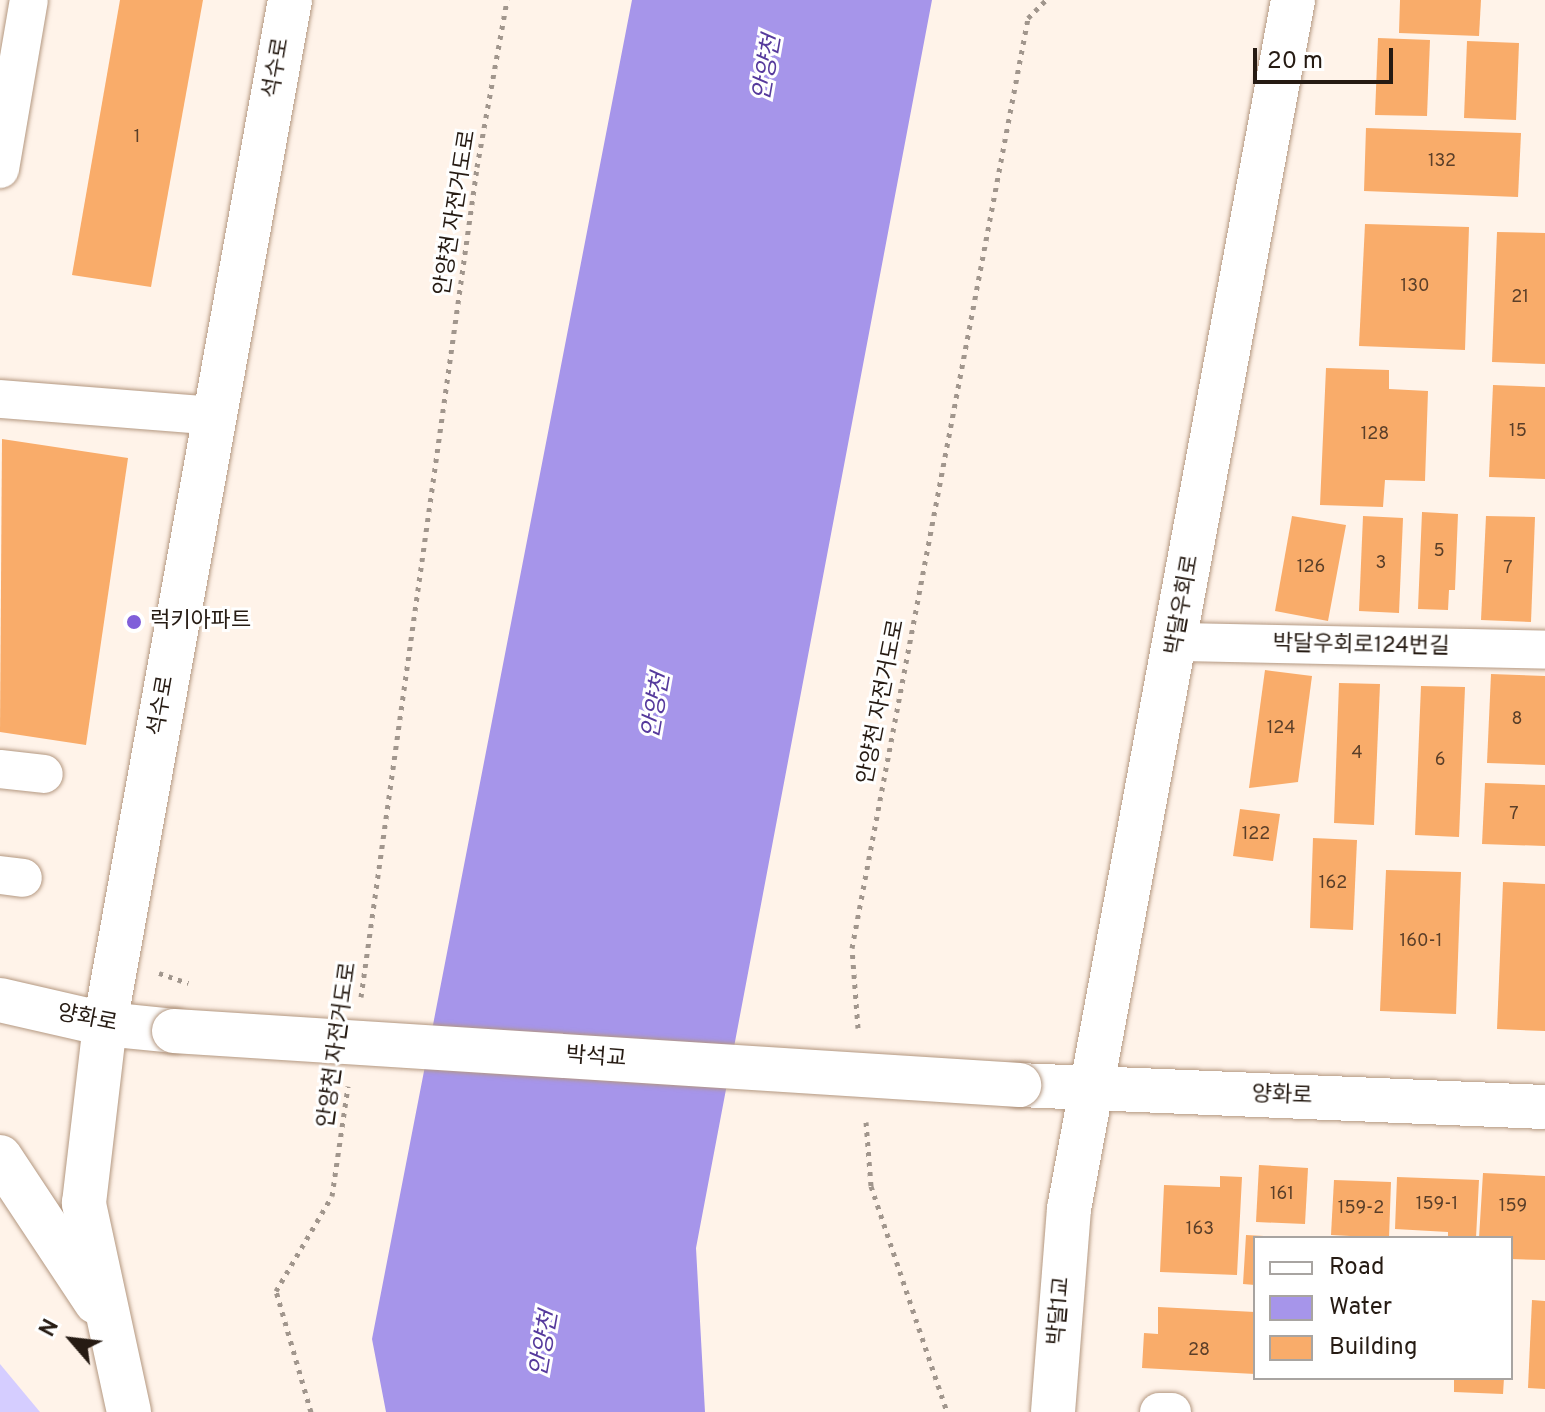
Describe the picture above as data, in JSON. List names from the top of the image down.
{
  "streets": {
    "street": [
      "석수로",
      "박달우회로",
      "박달우회로124번길",
      "양화로",
      "박석교",
      "박달1교"
    ],
    "path": ["안양천 자전거도로"]
  },
  "crossings": [
    ["석수로", "양화로"],
    ["박달우회로", "박달우회로124번길"],
    ["박달우회로", "양화로"],
    ["박달우회로", "박달1교"],
    ["양화로", "박석교"]
  ],
  "water": ["안양천"],
  "places": ["럭키아파트"],
  "house_numbers": [
    "1",
    "132",
    "130",
    "21",
    "15",
    "128",
    "5",
    "3",
    "126",
    "7",
    "8",
    "124",
    "4",
    "6",
    "7",
    "122",
    "162",
    "160-1",
    "161",
    "159-1",
    "159",
    "159-2",
    "163",
    "28"
  ],
  "legend": ["Road", "Water", "Building"],
  "scale_bar": "20 m",
  "north": "top left"
}
